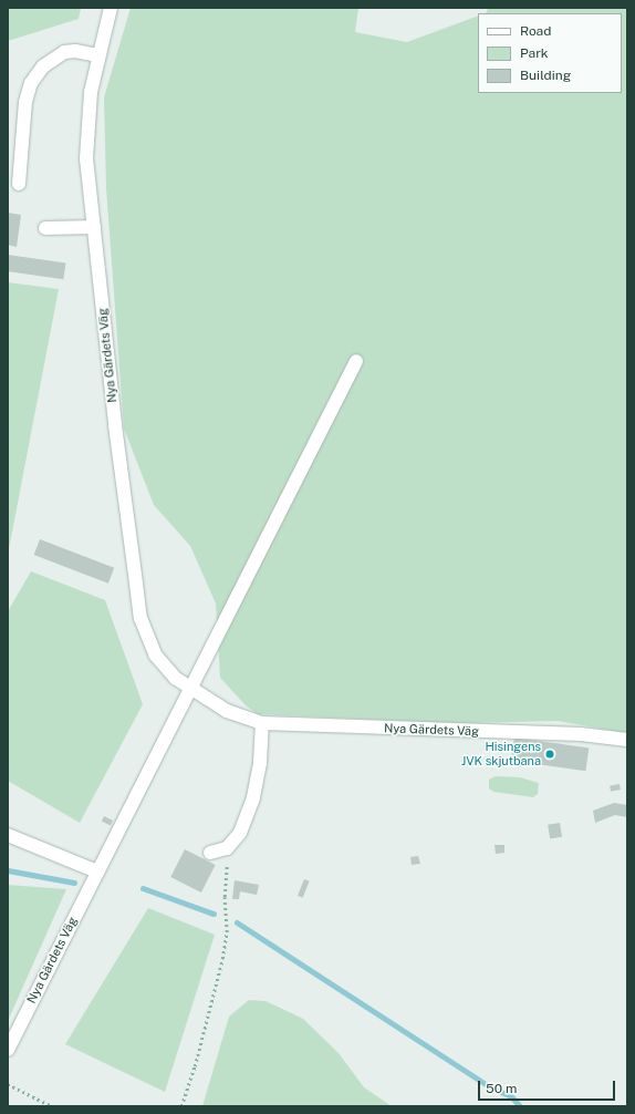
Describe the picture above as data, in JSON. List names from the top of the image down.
{
  "streets": {
    "street": ["Nya Gärdets Väg"]
  },
  "places": ["Hisingens JVK skjutbana"],
  "legend": ["Road", "Park", "Building"],
  "scale_bar": "50 m"
}
